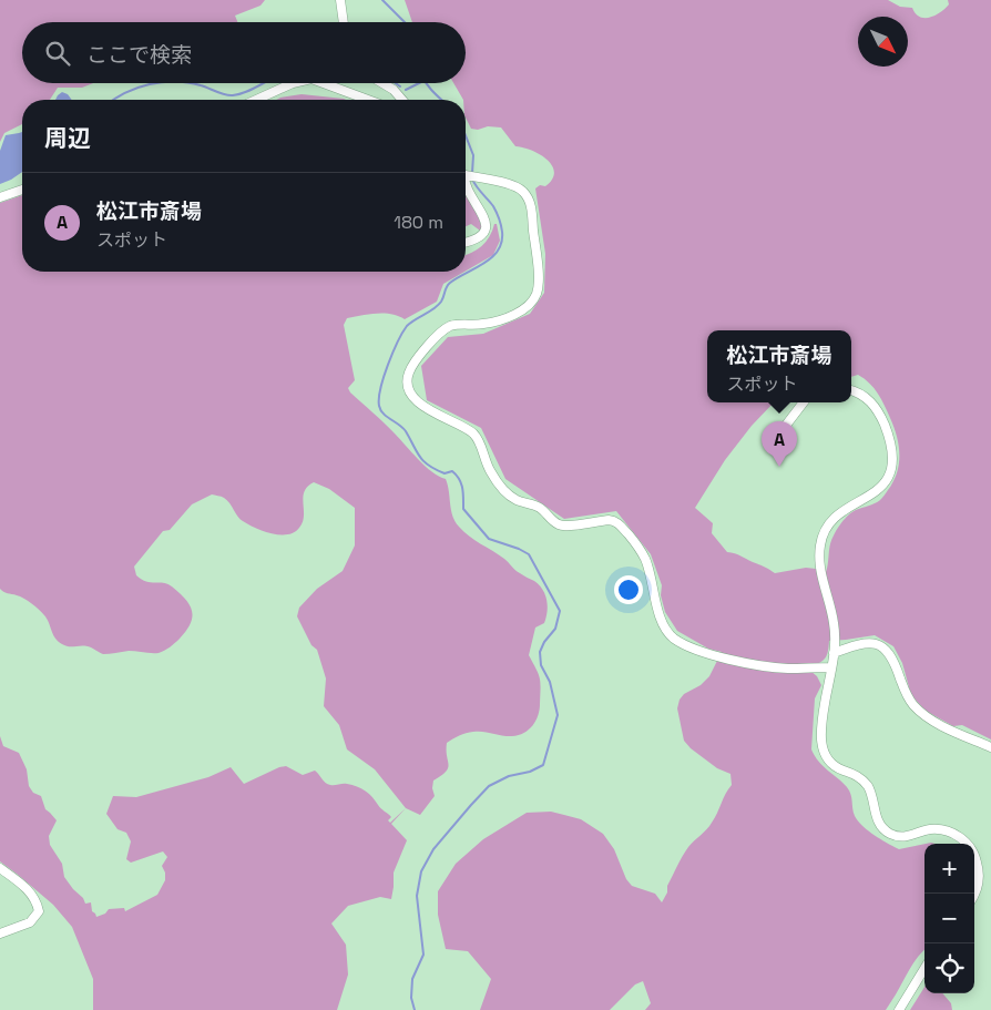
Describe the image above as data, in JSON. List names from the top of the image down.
{
  "north": "bottom right",
  "page": {
    "search": "ここで検索",
    "heading": "周辺",
    "list": [
      {
        "mark": "A",
        "name": "松江市斎場",
        "note": "スポット",
        "value": "180 m"
      }
    ],
    "popup": ["松江市斎場", "スポット"],
    "pins": "A",
    "map_buttons": ["+", "−"]
  }
}
